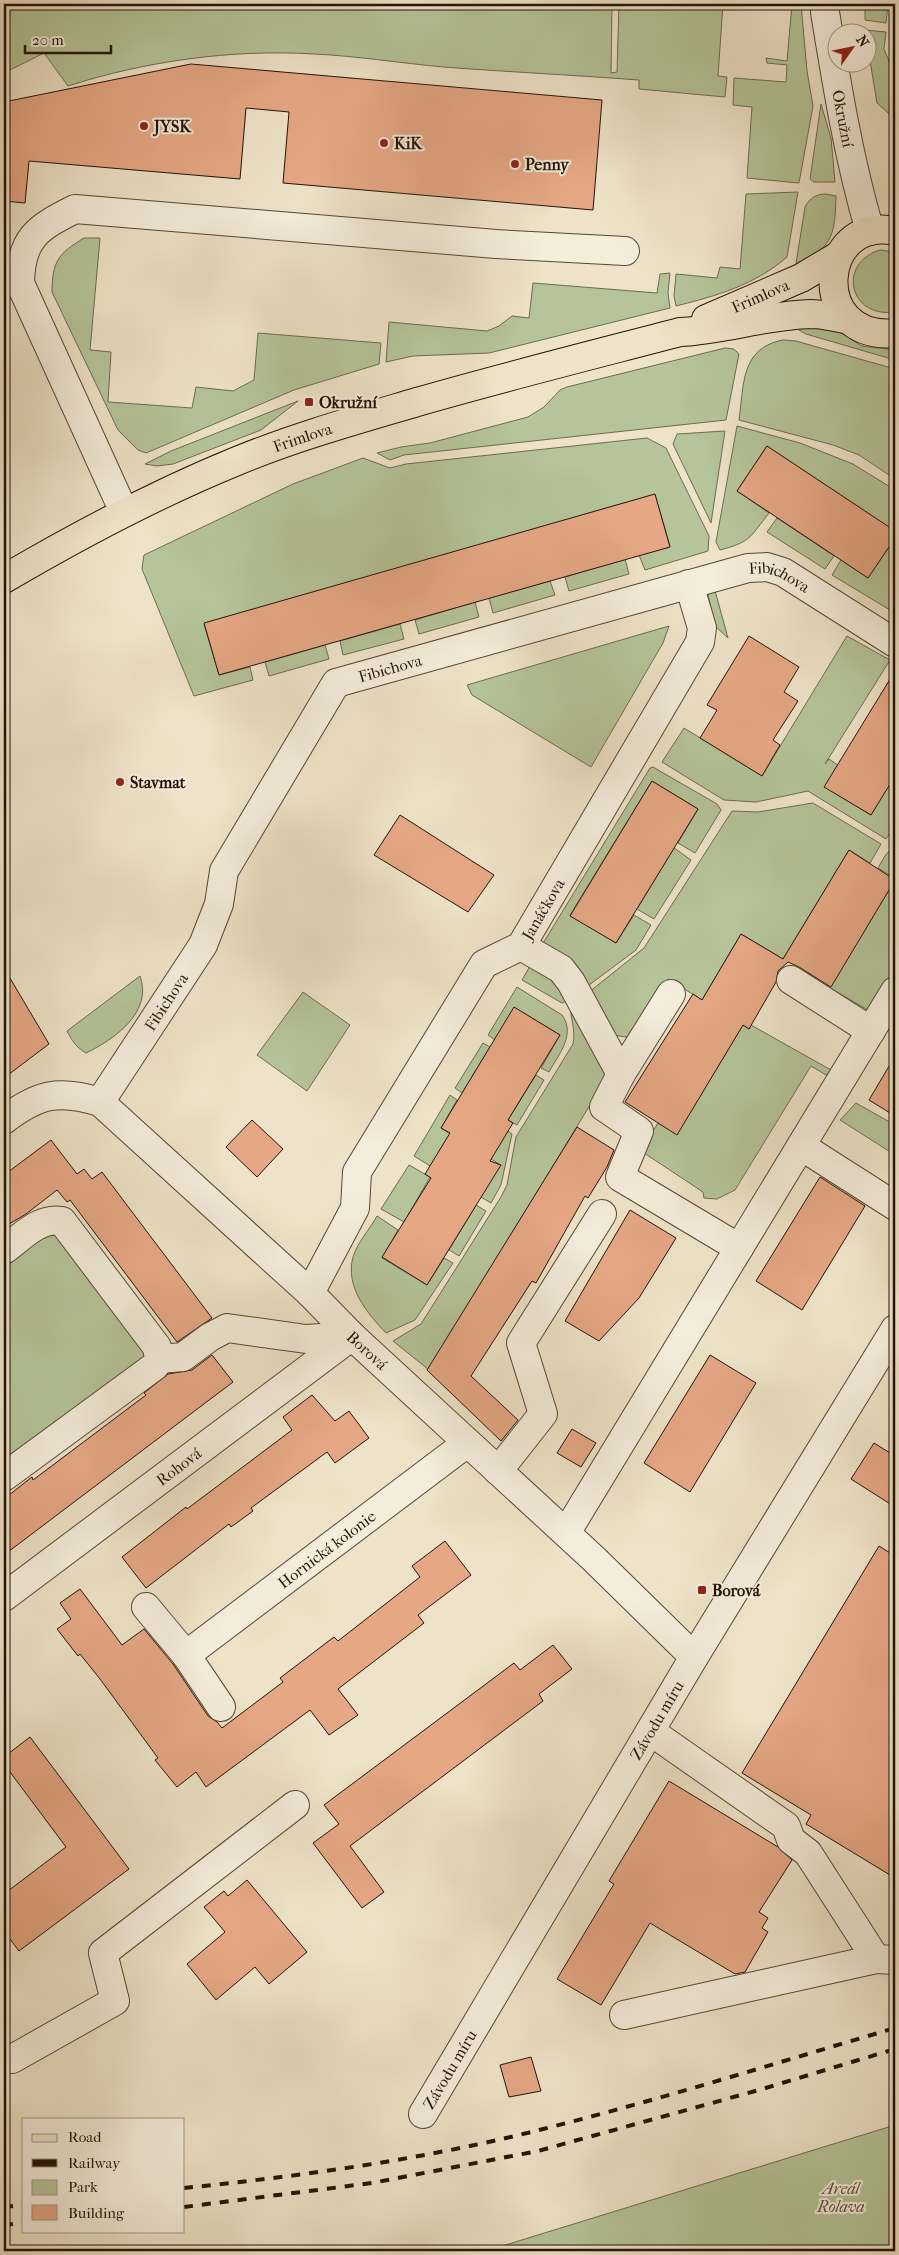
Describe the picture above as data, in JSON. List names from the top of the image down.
{
  "streets": {
    "main road": ["Okružní", "Frimlova"],
    "street": [
      "Fibichova",
      "Janáčkova",
      "Borová",
      "Rohová",
      "Hornická kolonie",
      "Závodu míru"
    ]
  },
  "crossings": [
    ["Okružní", "Frimlova"],
    ["Fibichova", "Janáčkova"],
    ["Fibichova", "Borová"],
    ["Janáčkova", "Borová"],
    ["Borová", "Rohová"],
    ["Borová", "Hornická kolonie"],
    ["Borová", "Závodu míru"]
  ],
  "parks": ["Areál Rolava"],
  "places": {
    "other": [
      "JYSK",
      "KiK",
      "Penny",
      "Stavmat"
    ],
    "transit": ["Okružní", "Borová"]
  },
  "legend": [
    "Road",
    "Railway",
    "Park",
    "Building"
  ],
  "scale_bar": "20 m",
  "north": "top right"
}
